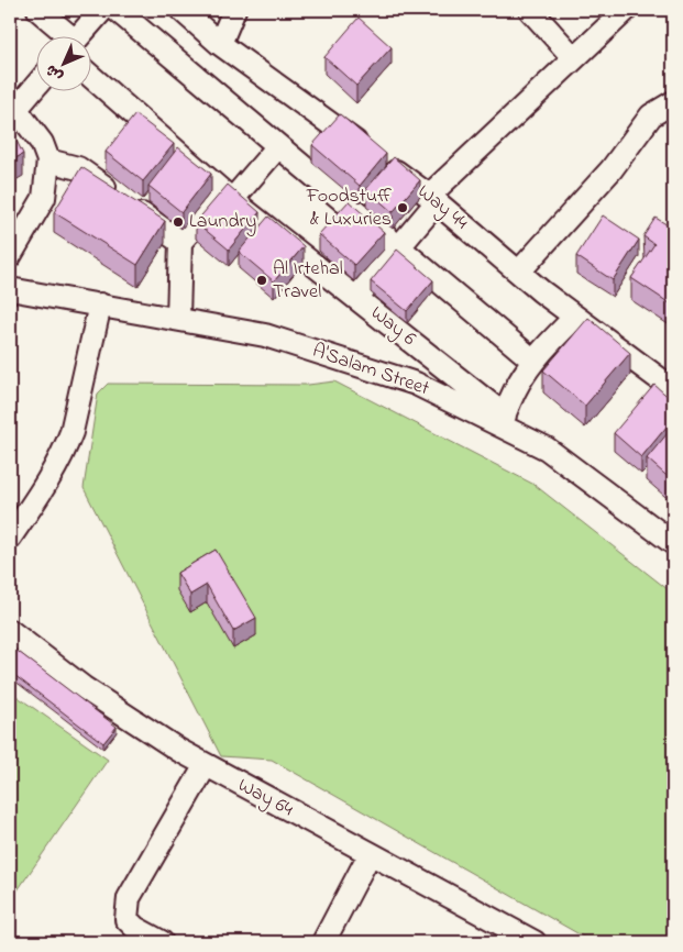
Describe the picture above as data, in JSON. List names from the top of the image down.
{
  "streets": {
    "street": [
      "Way 44",
      "Way 6",
      "A'Salam Street",
      "Way 64"
    ]
  },
  "crossings": [
    ["Way 6", "A'Salam Street"]
  ],
  "places": ["Foodstuff & Luxuries", "Laundry", "Al Irtehal Travel"],
  "north": "bottom left"
}
